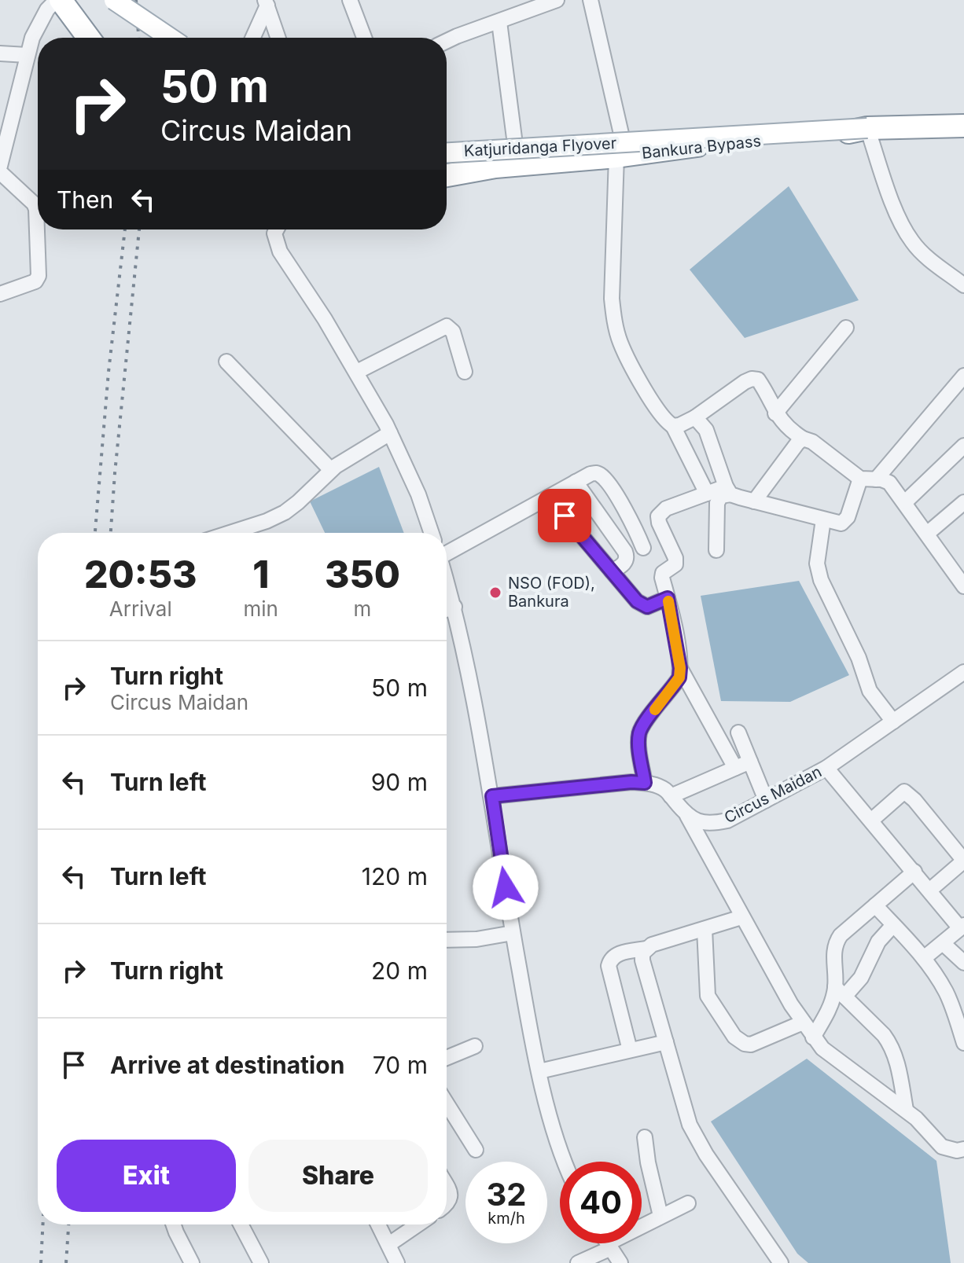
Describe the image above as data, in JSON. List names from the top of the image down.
{
  "streets": {
    "highway": ["Bankura Bypass"],
    "main road": ["Katjuridanga Flyover"],
    "street": ["Circus Maidan"]
  },
  "crossings": [
    ["Katjuridanga Flyover", "Bankura Bypass"]
  ],
  "places": ["NSO (FOD), Bankura"],
  "page": {
    "turn": ["50 m", "Circus Maidan"],
    "then": "Then",
    "eta": [
      "20:53",
      "Arrival",
      "1",
      "min",
      "350",
      "m"
    ],
    "list": [
      {
        "name": "Turn right",
        "note": "Circus Maidan",
        "value": "50 m"
      },
      {
        "name": "Turn left",
        "value": "90 m"
      },
      {
        "name": "Turn left",
        "value": "120 m"
      },
      {
        "name": "Turn right",
        "value": "20 m"
      },
      {
        "name": "Arrive at destination",
        "value": "70 m"
      }
    ],
    "buttons": ["Exit", "Share"],
    "speed": "32 km/h",
    "limit": "40"
  }
}
